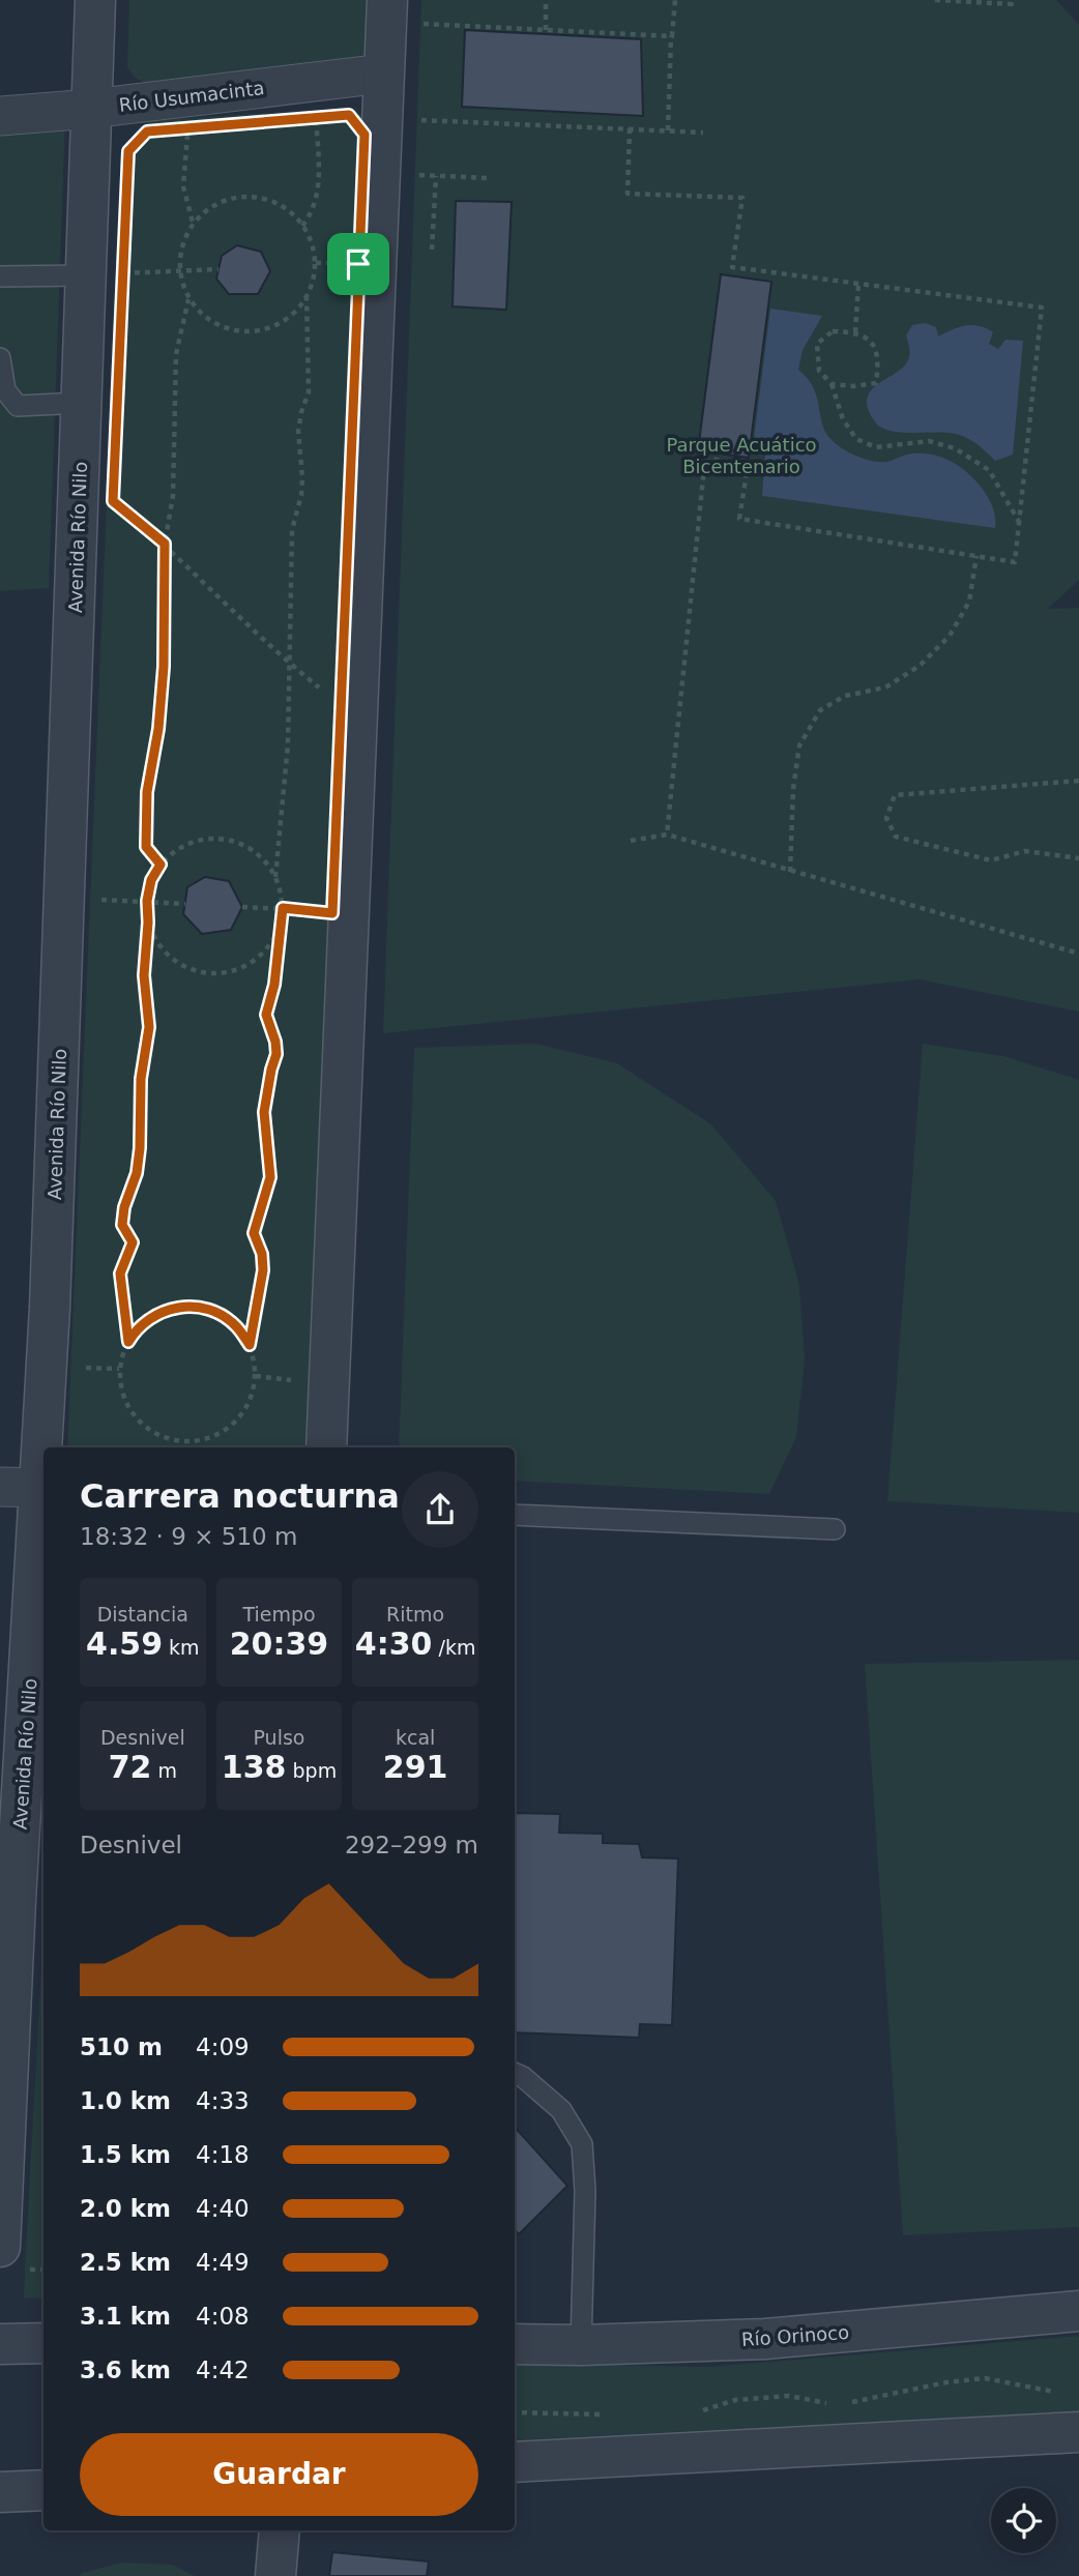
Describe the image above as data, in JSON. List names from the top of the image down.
{
  "streets": {
    "street": ["Río Usumacinta", "Avenida Río Nilo", "Río Orinoco"]
  },
  "crossings": [
    ["Río Usumacinta", "Avenida Río Nilo"]
  ],
  "parks": ["Parque Acuático Bicentenario"],
  "page": {
    "heading": ["Carrera nocturna", "18:32 · 9 × 510 m"],
    "stats": [
      ["Distancia", "4.59 km"],
      ["Tiempo", "20:39"],
      ["Ritmo", "4:30 /km"],
      ["Desnivel", "72 m"],
      ["Pulso", "138 bpm"],
      ["kcal", "291"]
    ],
    "chart": ["Desnivel", "292–299 m"],
    "list": [
      {
        "name": "510 m",
        "note": "4:09"
      },
      {
        "name": "1.0 km",
        "note": "4:33"
      },
      {
        "name": "1.5 km",
        "note": "4:18"
      },
      {
        "name": "2.0 km",
        "note": "4:40"
      },
      {
        "name": "2.5 km",
        "note": "4:49"
      },
      {
        "name": "3.1 km",
        "note": "4:08"
      },
      {
        "name": "3.6 km",
        "note": "4:42"
      }
    ],
    "buttons": "Guardar"
  }
}
